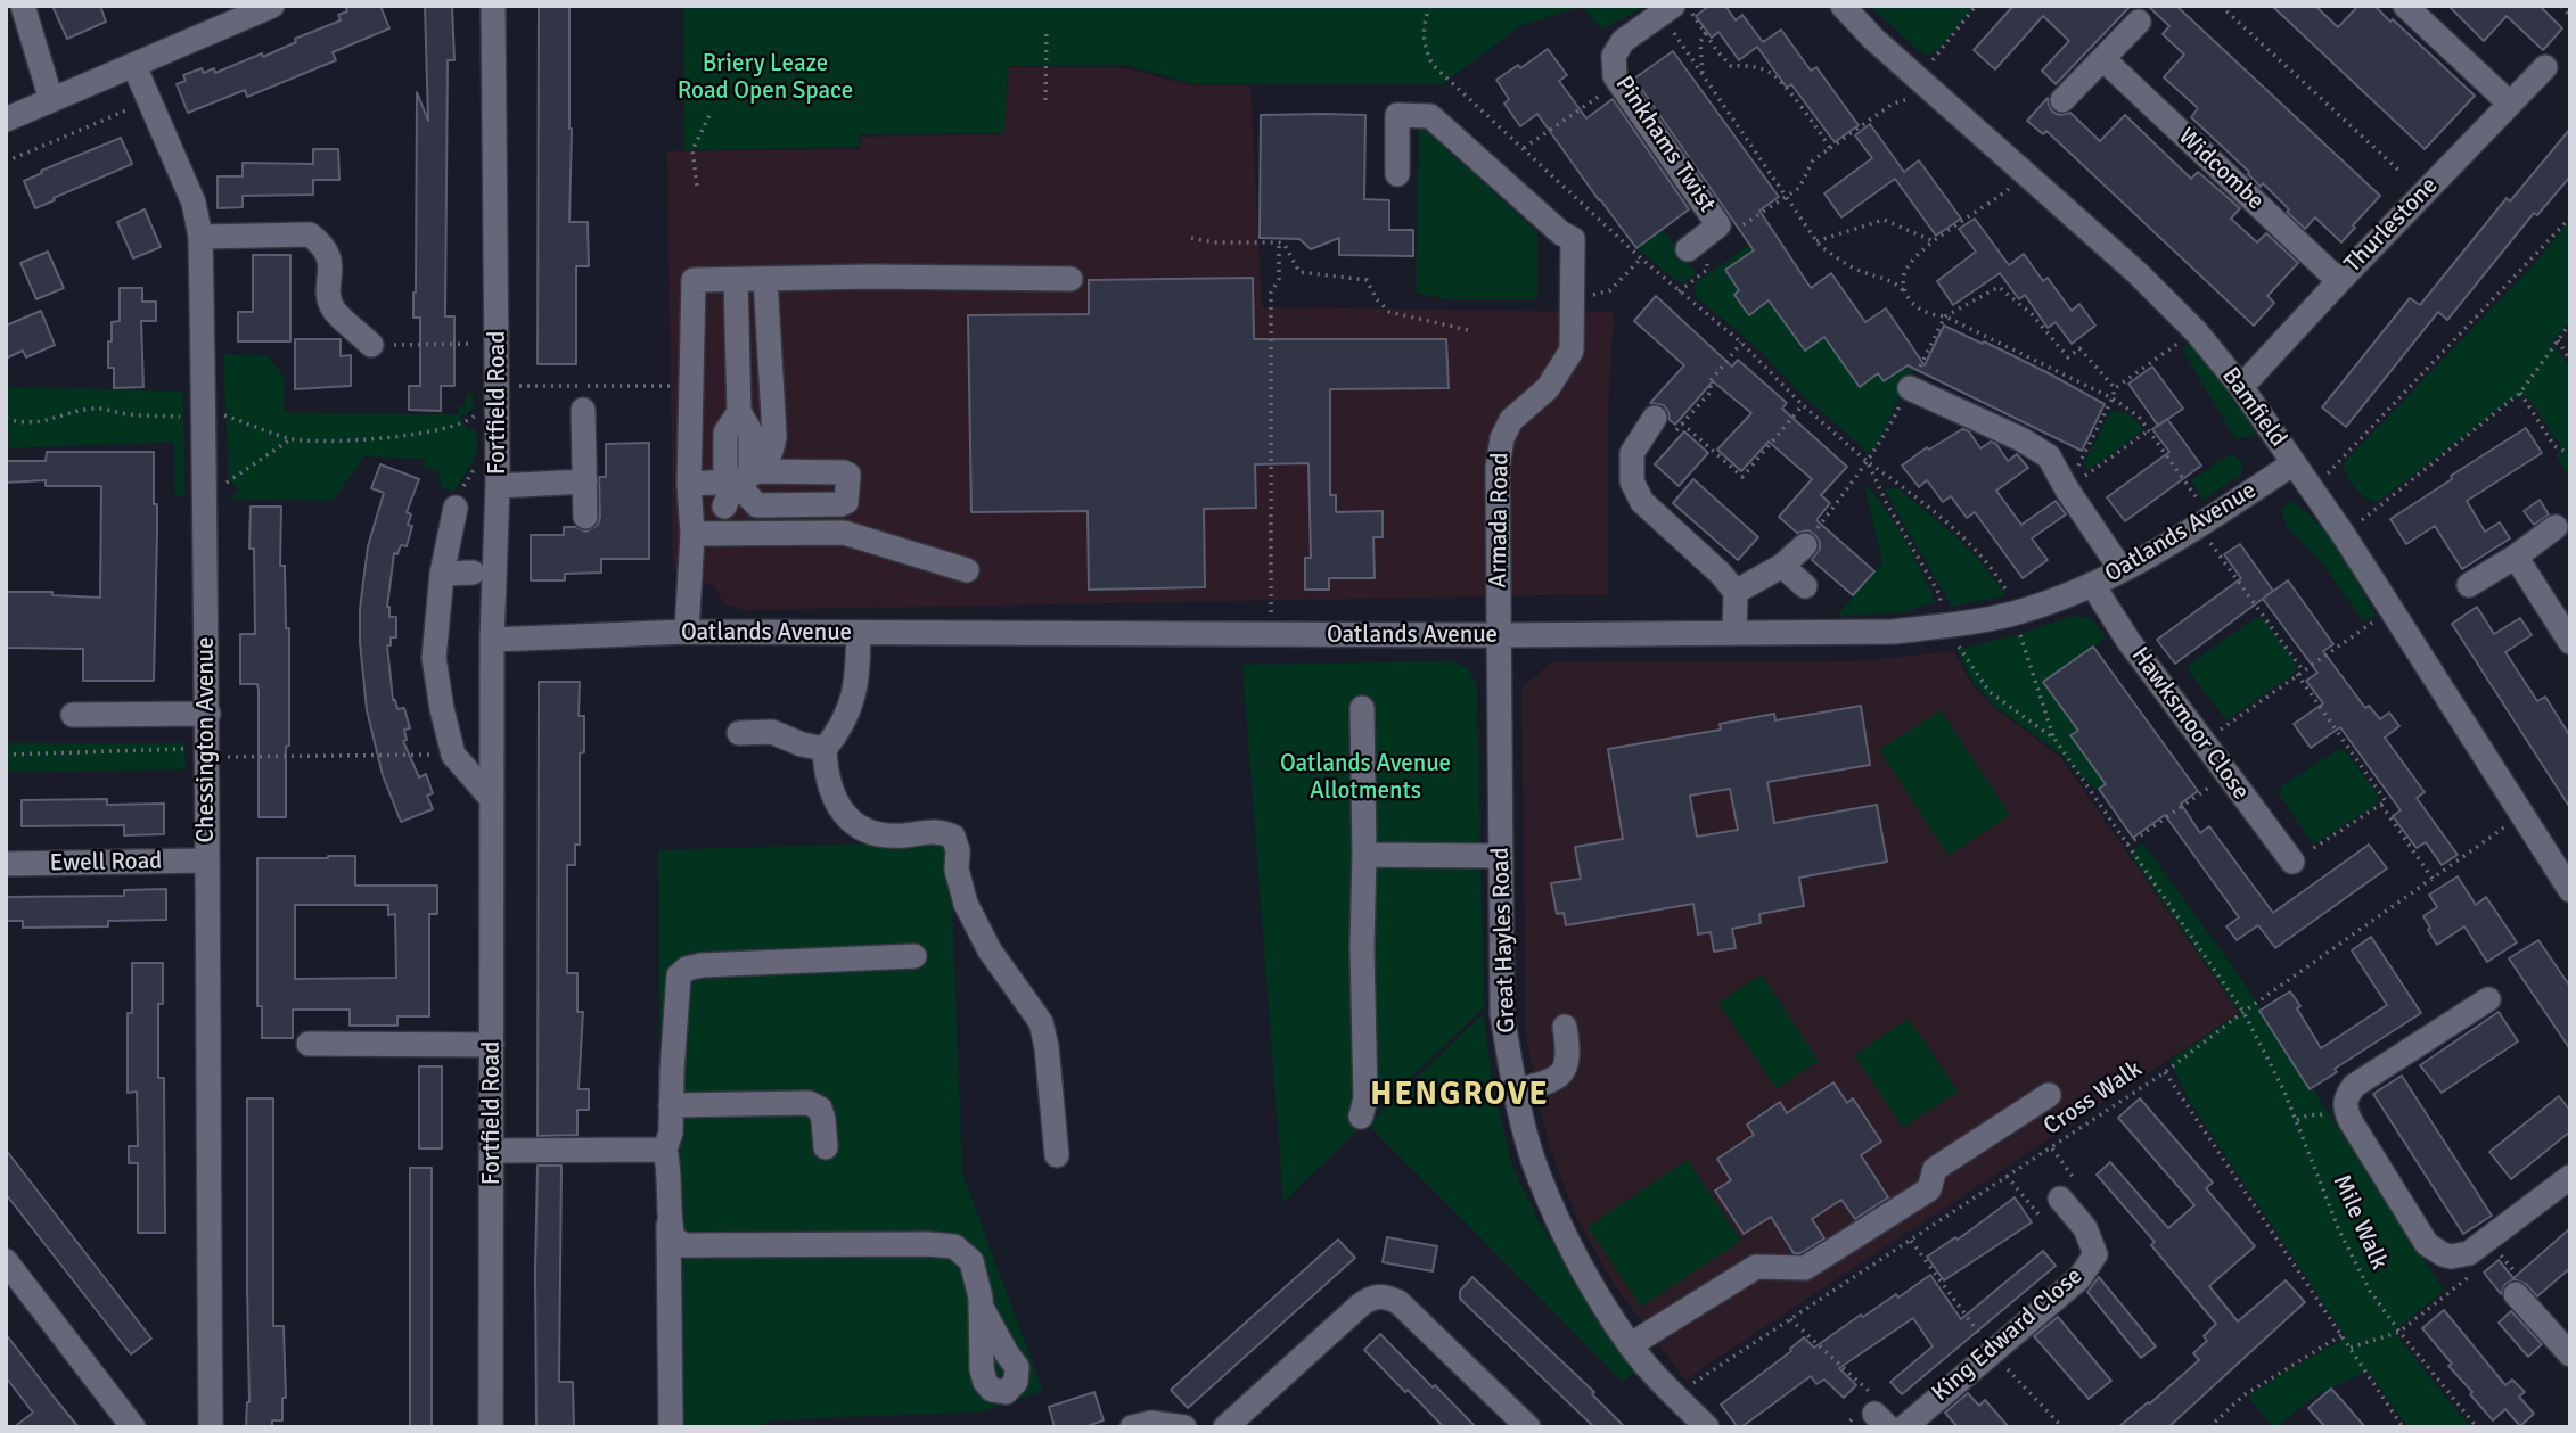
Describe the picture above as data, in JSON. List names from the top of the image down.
{
  "streets": {
    "street": [
      "Pinkhams Twist",
      "Widcombe",
      "Thurlestone",
      "Fortfield Road",
      "Bamfield",
      "Armada Road",
      "Oatlands Avenue",
      "Hawksmoor Close",
      "Chessington Avenue",
      "Ewell Road",
      "Great Hayles Road",
      "King Edward Close"
    ],
    "path": ["Cross Walk", "Mile Walk"]
  },
  "crossings": [
    ["Widcombe", "Thurlestone"],
    ["Thurlestone", "Bamfield"],
    ["Fortfield Road", "Oatlands Avenue"],
    ["Bamfield", "Oatlands Avenue"],
    ["Bamfield", "Cross Walk"],
    ["Armada Road", "Oatlands Avenue"],
    ["Armada Road", "Great Hayles Road"],
    ["Oatlands Avenue", "Hawksmoor Close"],
    ["Oatlands Avenue", "Great Hayles Road"],
    ["Chessington Avenue", "Ewell Road"],
    ["Great Hayles Road", "Cross Walk"],
    ["Cross Walk", "Mile Walk"]
  ],
  "districts": ["HENGROVE"],
  "parks": ["Briery Leaze Road Open Space", "Oatlands Avenue Allotments"]
}
